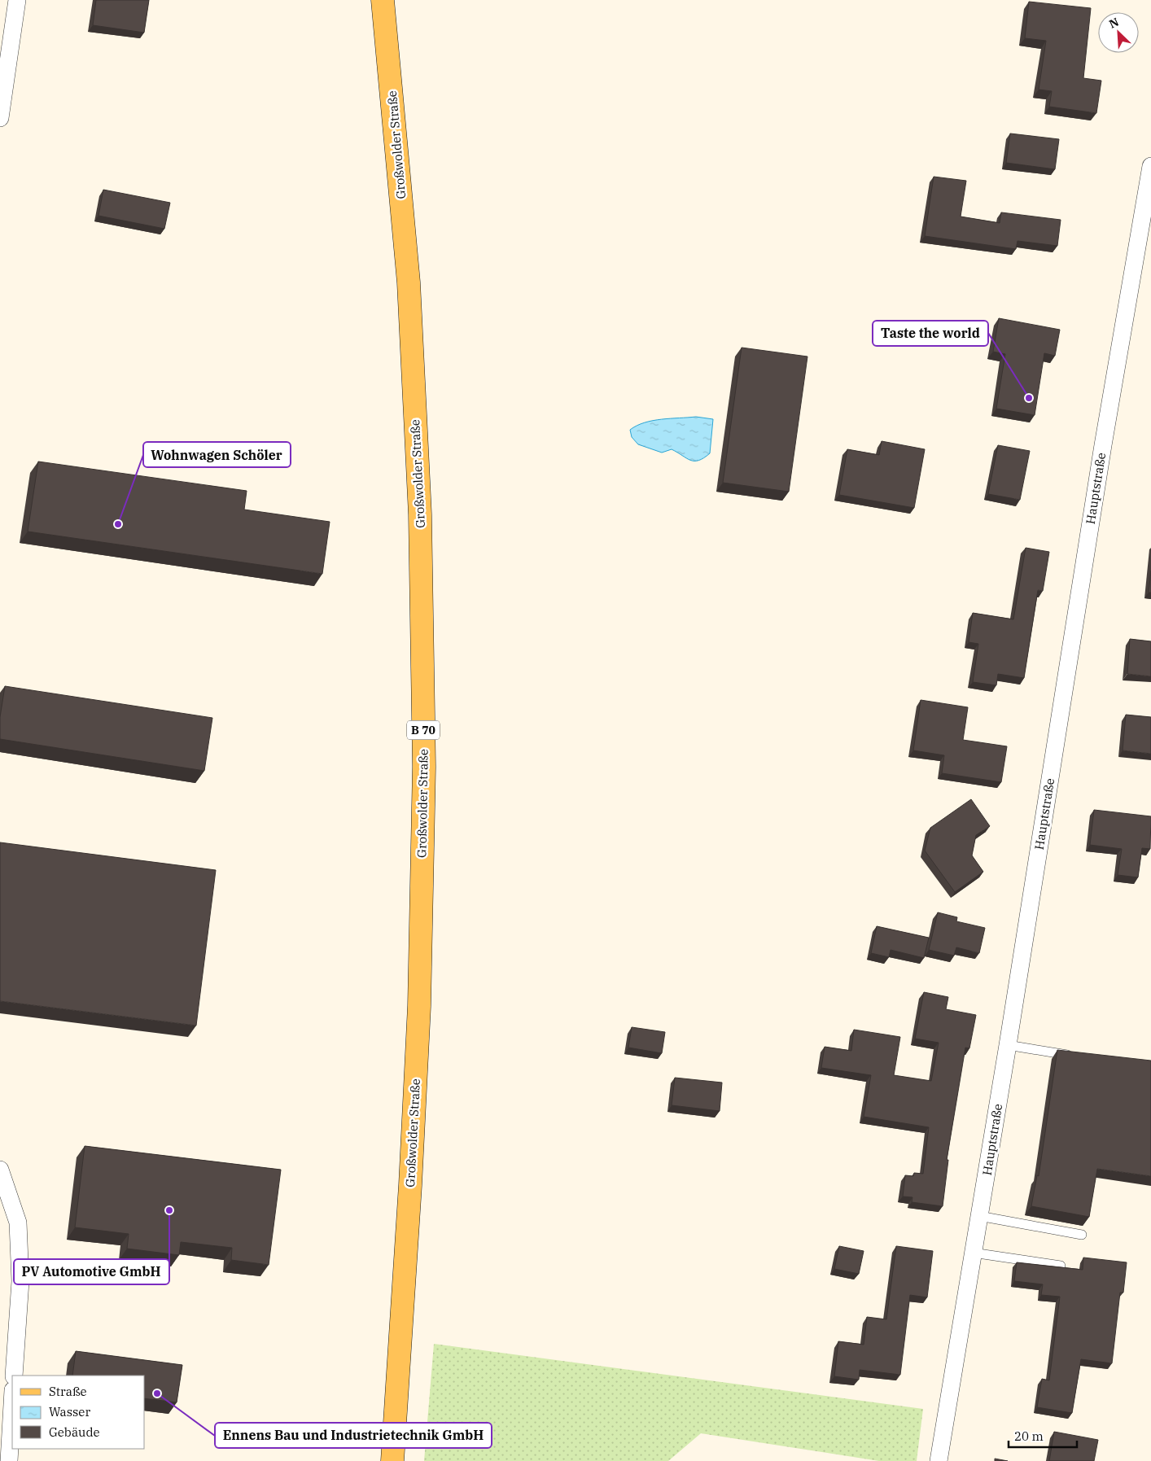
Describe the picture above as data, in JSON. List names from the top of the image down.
{
  "streets": {
    "main road": ["Großwolder Straße", "B 70"],
    "street": ["Hauptstraße"]
  },
  "places": [
    "Taste the world",
    "Wohnwagen Schöler",
    "PV Automotive GmbH",
    "Ennens Bau und Industrietechnik GmbH"
  ],
  "legend": ["Straße", "Wasser", "Gebäude"],
  "scale_bar": "20 m",
  "north": "top left"
}
